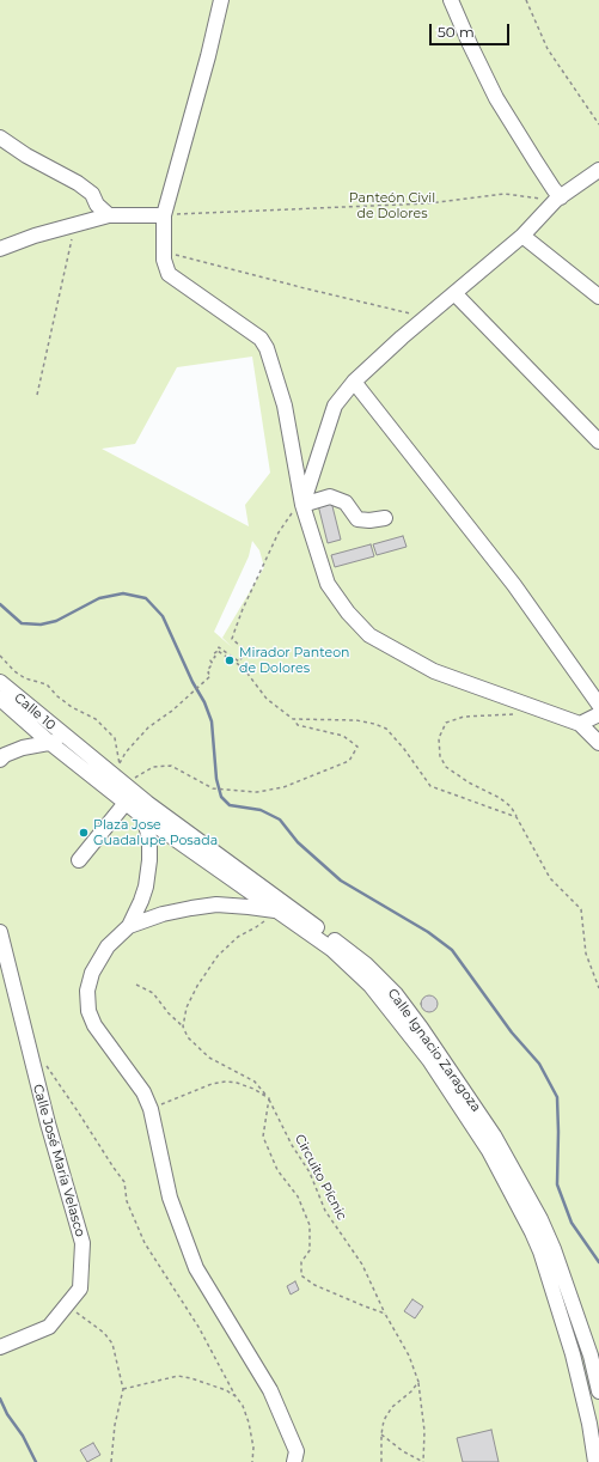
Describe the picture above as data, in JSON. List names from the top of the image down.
{
  "streets": {
    "street": ["Calle 10", "Calle Ignacio Zaragoza", "Calle José María Velasco"],
    "path": ["Circuito Pícnic"]
  },
  "crossings": [
    ["Calle 10", "Calle Ignacio Zaragoza"]
  ],
  "parks": ["Panteón Civil de Dolores"],
  "places": ["Mirador Panteon de Dolores", "Plaza Jose Guadalupe Posada"],
  "scale_bar": "50 m"
}
